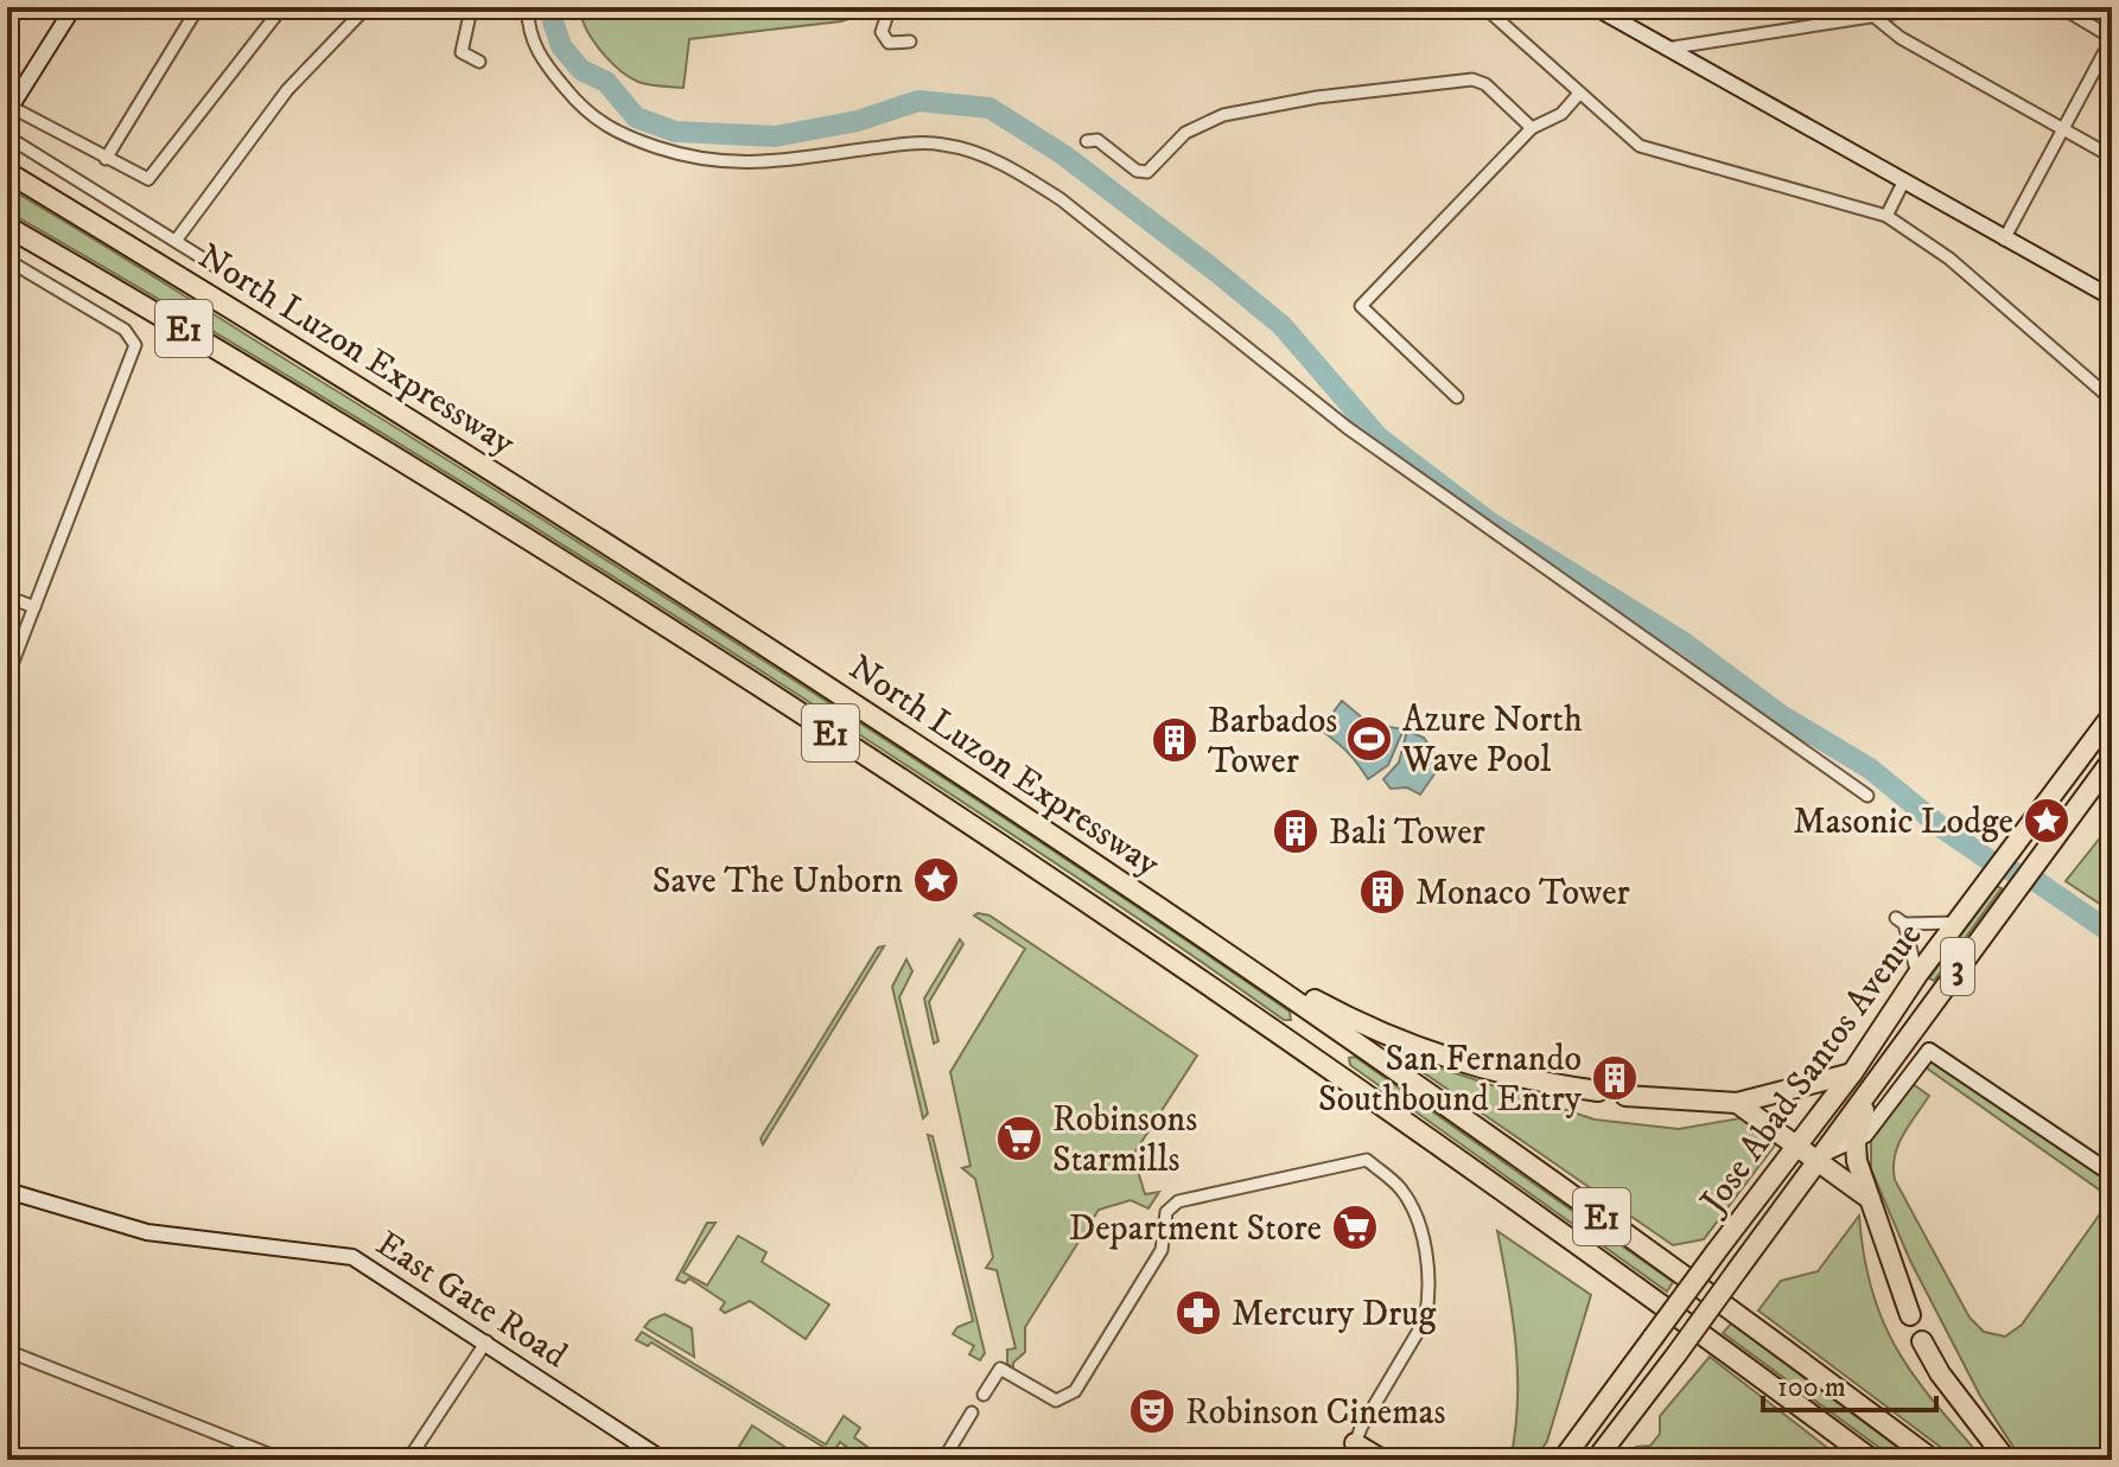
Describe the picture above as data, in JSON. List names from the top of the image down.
{
  "streets": {
    "highway": [
      "E1",
      "North Luzon Expressway",
      "3",
      "Jose Abad Santos Avenue"
    ],
    "street": ["East Gate Road"]
  },
  "places": {
    "sports": ["Azure North Wave Pool"],
    "building": [
      "Barbados Tower",
      "Bali Tower",
      "Monaco Tower",
      "San Fernando Southbound Entry"
    ],
    "place": ["Masonic Lodge", "Save The Unborn"],
    "supermarket": ["Robinsons Starmills", "Department Store"],
    "pharmacy": ["Mercury Drug"],
    "theatre": ["Robinson Cinemas"]
  },
  "scale_bar": "100 m"
}
